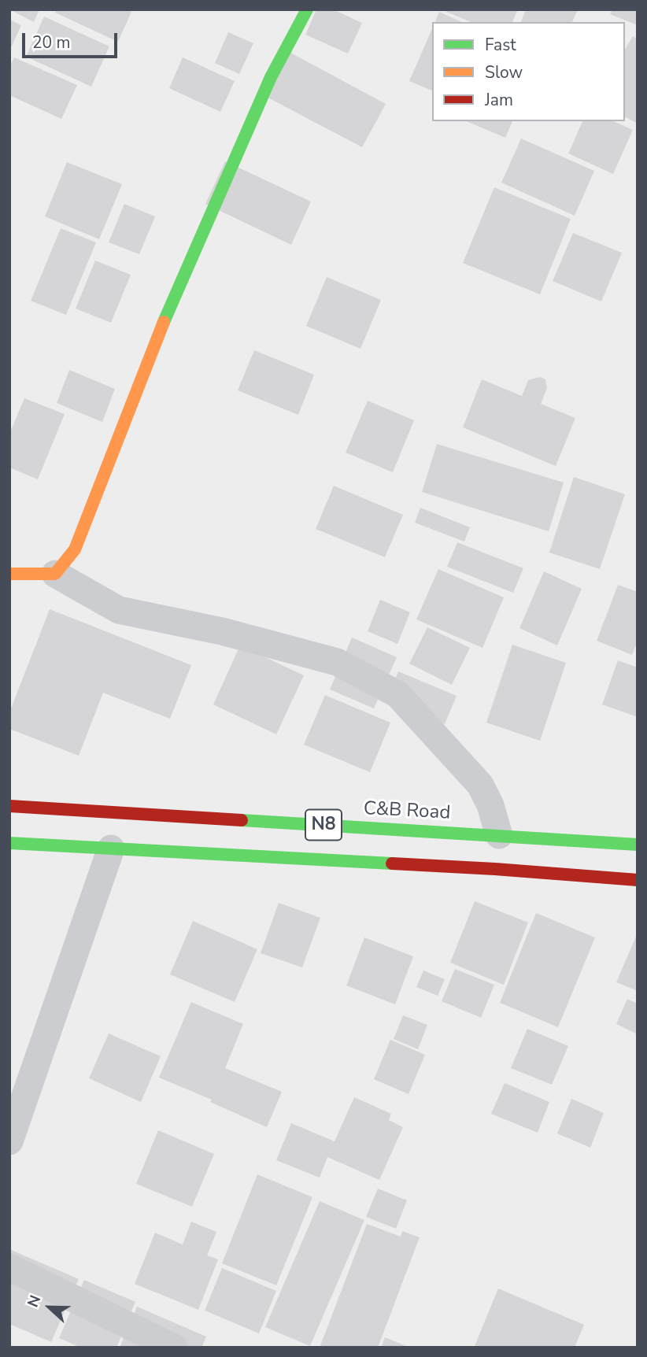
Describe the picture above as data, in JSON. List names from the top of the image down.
{
  "streets": {
    "main road": ["C&B Road", "N8"]
  },
  "legend": ["Fast", "Slow", "Jam"],
  "scale_bar": "20 m",
  "north": "left"
}
